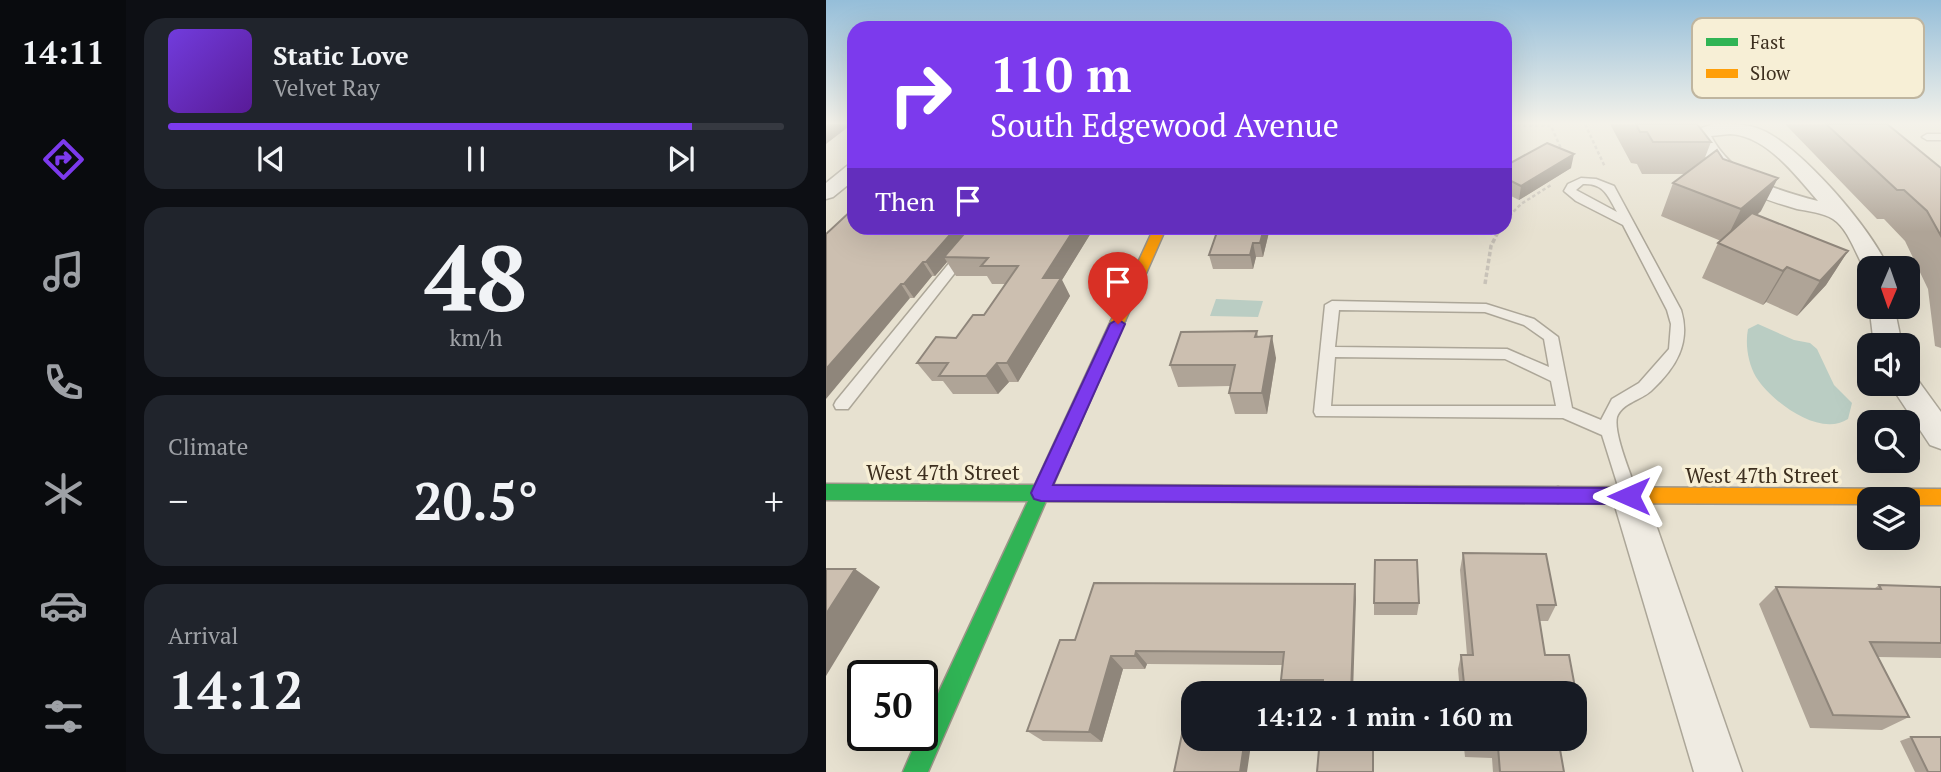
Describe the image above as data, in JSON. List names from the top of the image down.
{
  "streets": {
    "main road": ["West 47th Street"]
  },
  "legend": ["Fast", "Slow"],
  "north": "bottom",
  "page": {
    "tabs": "14:11",
    "turn": ["110 m", "South Edgewood Avenue"],
    "song": ["Static Love", "Velvet Ray"],
    "then": "Then",
    "tile": [
      ["48", "km/h"],
      "Climate",
      ["Arrival", "14:12"]
    ],
    "heat": ["−", "20.5°", "+"],
    "limit": "50",
    "trip": "14:12 · 1 min · 160 m"
  }
}
